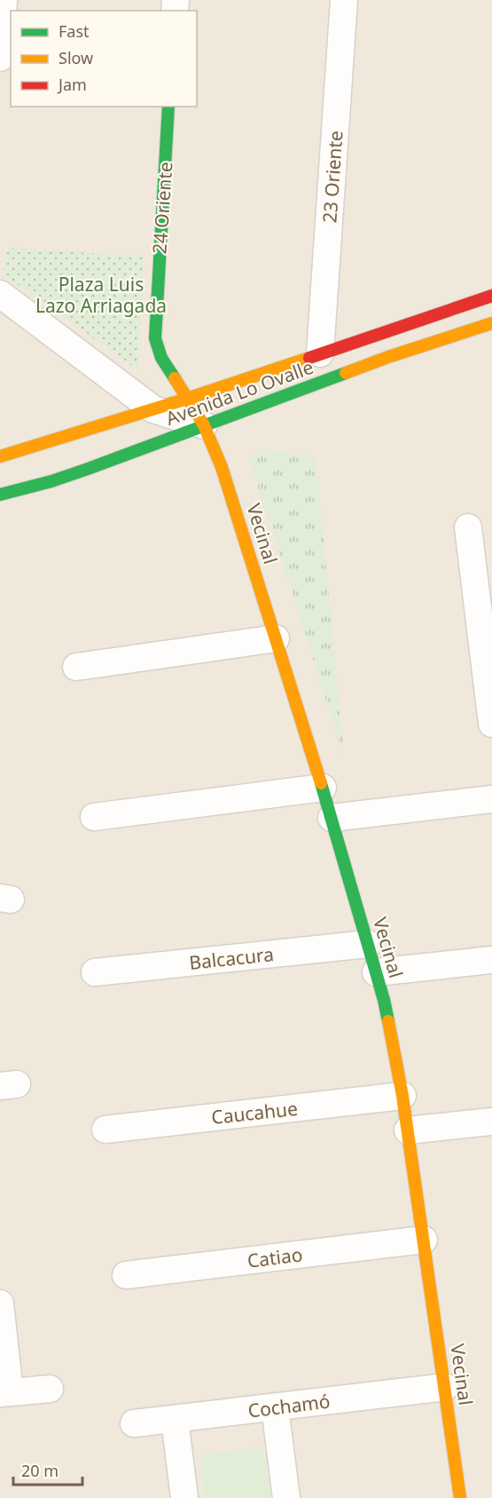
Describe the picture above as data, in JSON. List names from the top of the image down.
{
  "streets": {
    "street": [
      "23 Oriente",
      "24 Oriente",
      "Avenida Lo Ovalle",
      "Vecinal",
      "Balcacura",
      "Caucahue",
      "Catiao",
      "Cochamó"
    ]
  },
  "crossings": [
    ["23 Oriente", "Avenida Lo Ovalle"],
    ["24 Oriente", "Avenida Lo Ovalle"],
    ["24 Oriente", "Vecinal"],
    ["Avenida Lo Ovalle", "Vecinal"],
    ["Vecinal", "Balcacura"],
    ["Vecinal", "Caucahue"],
    ["Vecinal", "Catiao"],
    ["Vecinal", "Cochamó"]
  ],
  "parks": ["Plaza Luis Lazo Arriagada"],
  "legend": ["Fast", "Slow", "Jam"],
  "scale_bar": "20 m"
}
